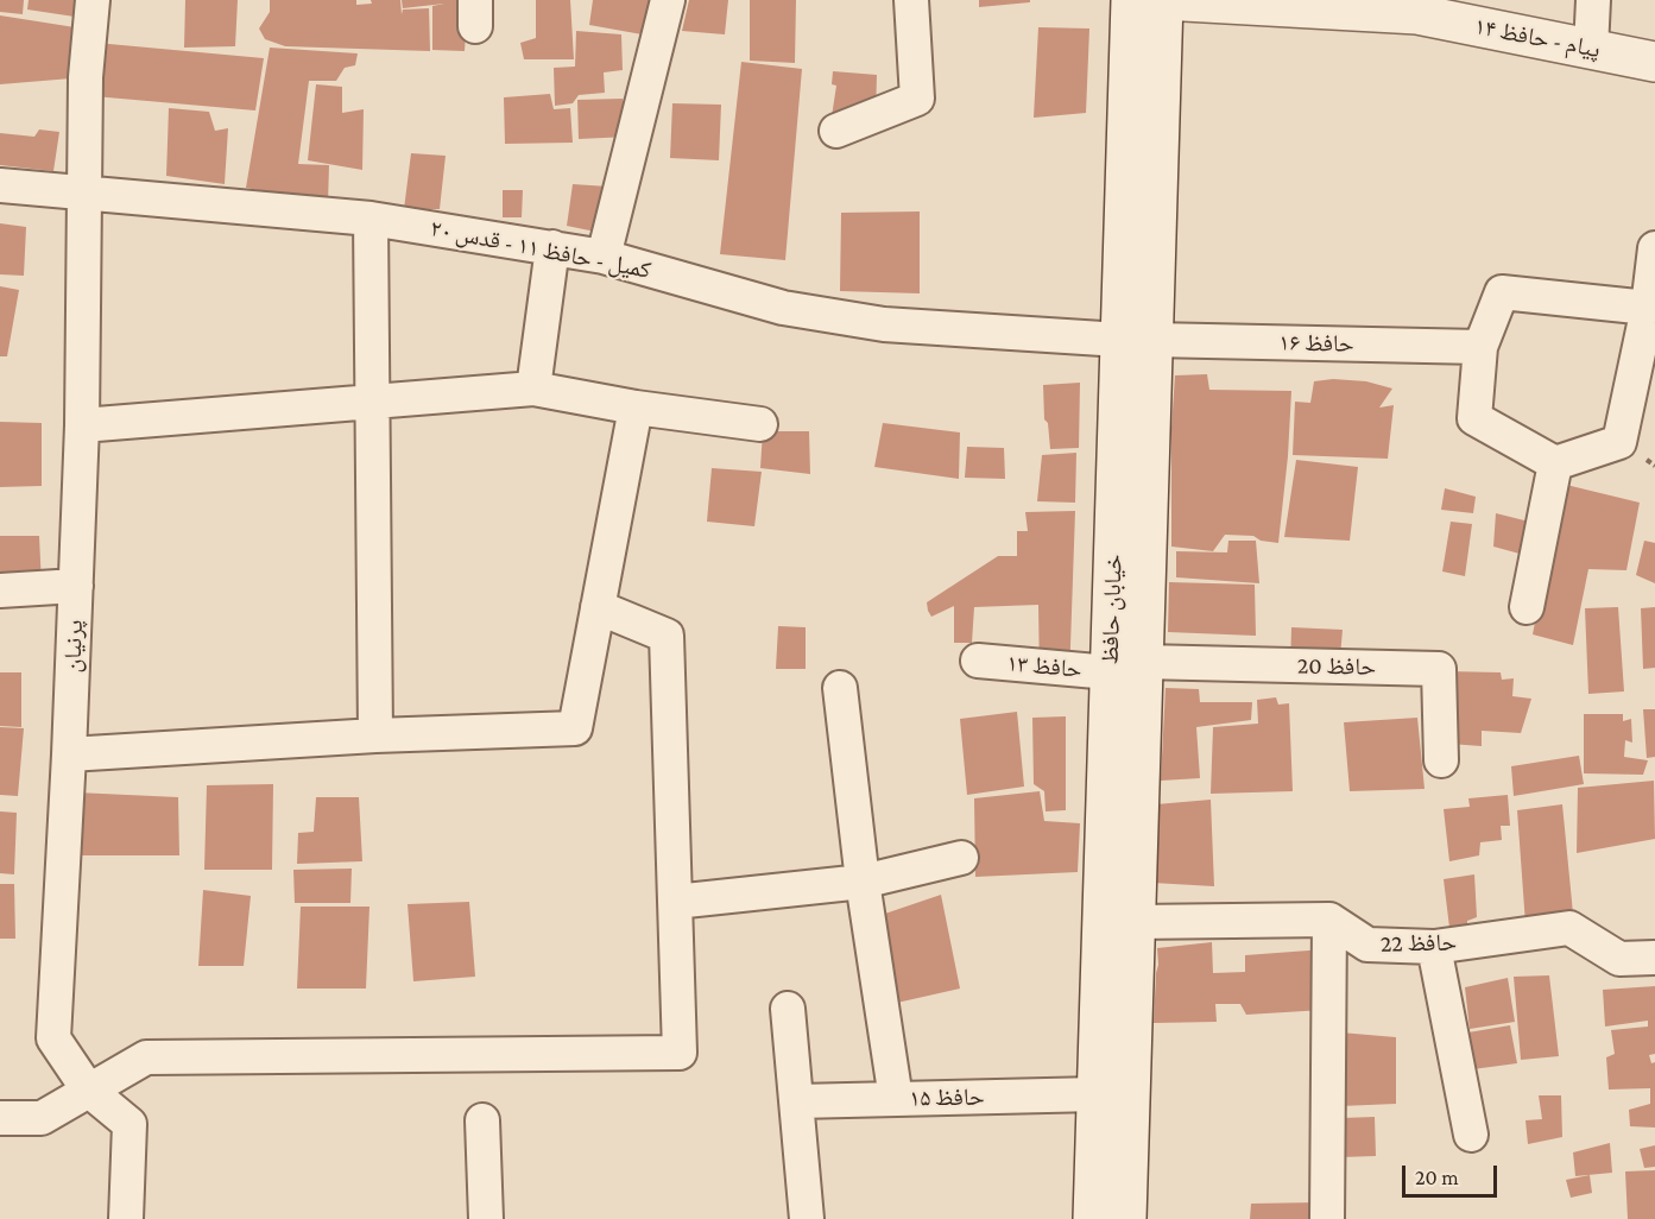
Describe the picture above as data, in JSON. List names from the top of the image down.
{
  "streets": {
    "main road": ["پیام - حافظ ۱۴", "خیابان حافظ"],
    "street": [
      "کمیل - حافظ ۱۱ - قدس ۲۰",
      "حافظ ۱۶",
      "پرنیان",
      "حافظ ۱۳",
      "حافظ 20",
      "حافظ 22",
      "حافظ ۱۵"
    ]
  },
  "crossings": [
    ["پیام - حافظ ۱۴", "خیابان حافظ"],
    ["کمیل - حافظ ۱۱ - قدس ۲۰", "حافظ ۱۶"],
    ["کمیل - حافظ ۱۱ - قدس ۲۰", "خیابان حافظ"],
    ["کمیل - حافظ ۱۱ - قدس ۲۰", "پرنیان"],
    ["حافظ ۱۶", "خیابان حافظ"],
    ["خیابان حافظ", "حافظ ۱۳"],
    ["خیابان حافظ", "حافظ 20"],
    ["خیابان حافظ", "حافظ ۱۵"],
    ["حافظ ۱۳", "حافظ 20"]
  ],
  "scale_bar": "20 m"
}
